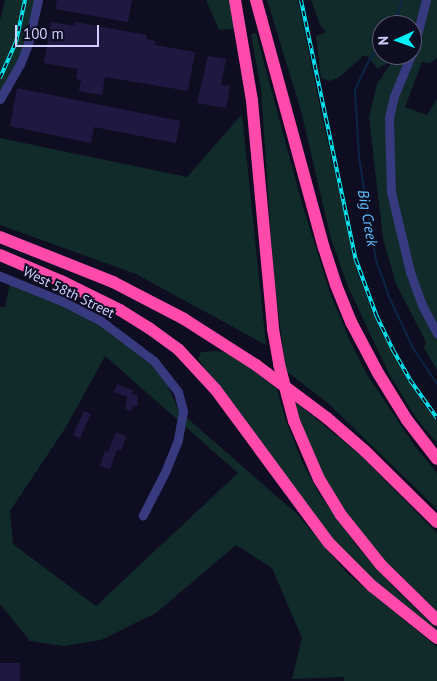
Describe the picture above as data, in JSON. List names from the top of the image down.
{
  "streets": {
    "street": ["West 58th Street"]
  },
  "water": ["Big Creek"],
  "scale_bar": "100 m",
  "north": "left"
}
